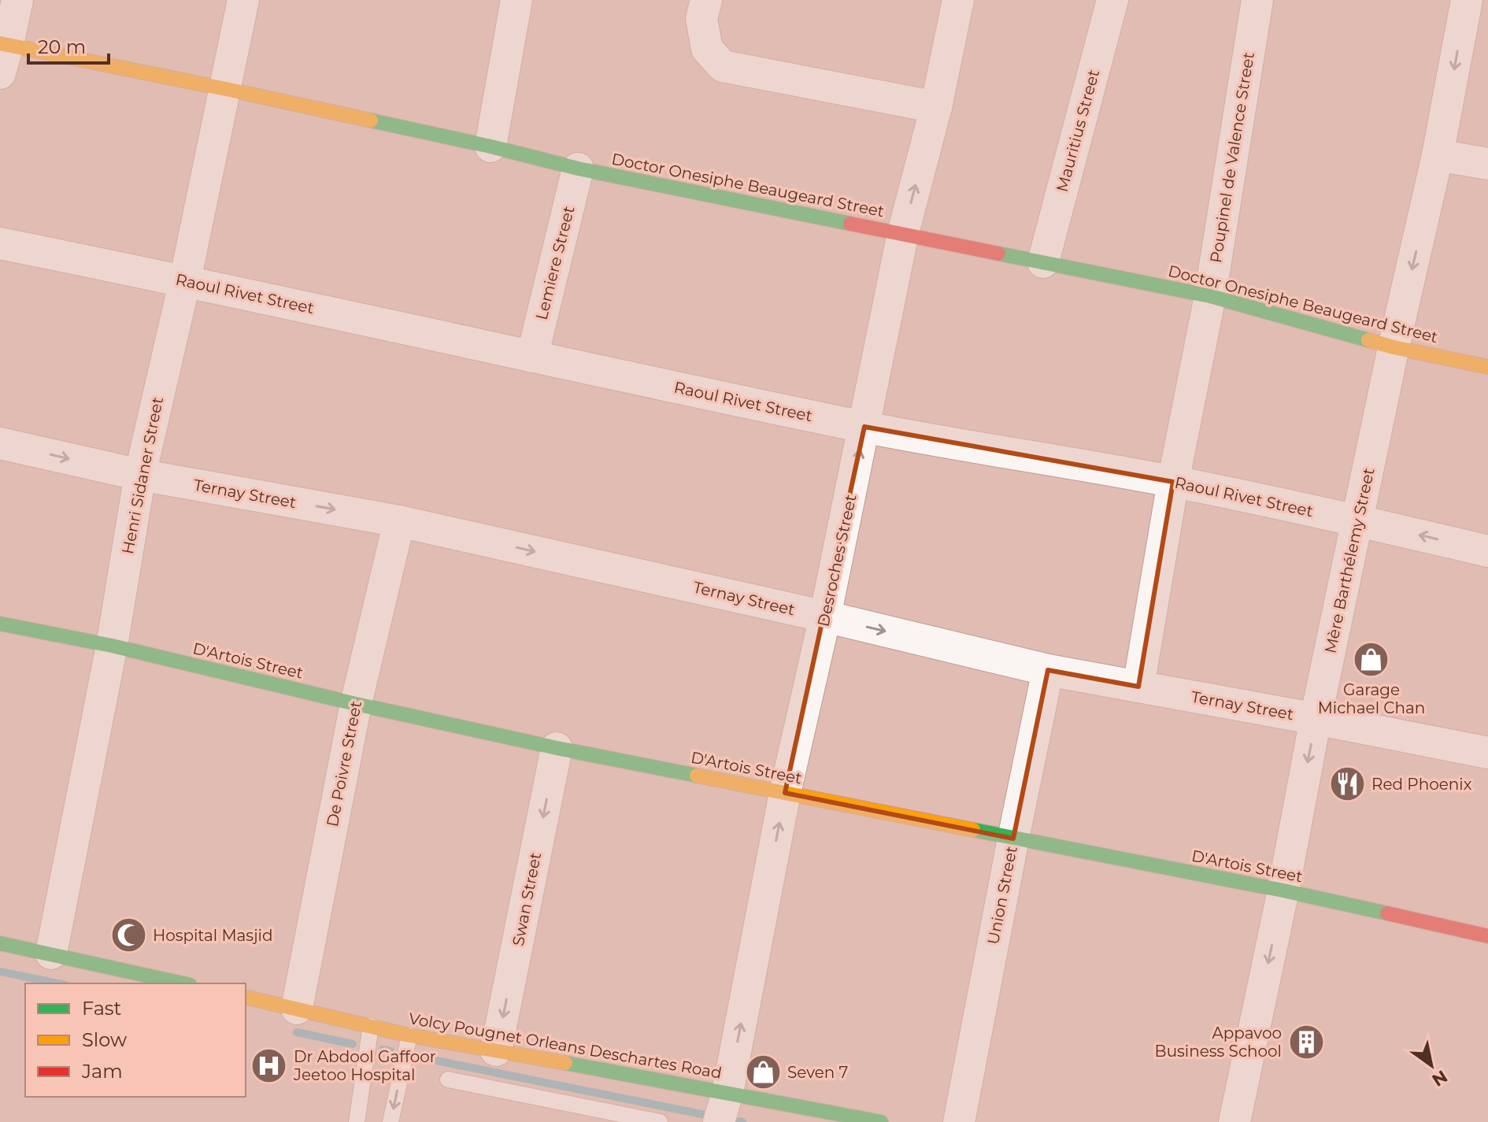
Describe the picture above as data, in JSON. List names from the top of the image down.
{
  "streets": {
    "street": [
      "Mauritius Street",
      "Poupinel de Valence Street",
      "Doctor Onesiphe Beaugeard Street",
      "Lemiere Street",
      "Raoul Rivet Street",
      "Henri Sidaner Street",
      "Ternay Street",
      "Desroches Street",
      "Mère Barthélemy Street",
      "D'Artois Street",
      "De Poivre Street",
      "Union Street",
      "Swan Street",
      "Volcy Pougnet Orleans Deschartes Road"
    ]
  },
  "crossings": [
    ["Mauritius Street", "Doctor Onesiphe Beaugeard Street"],
    ["Poupinel de Valence Street", "Doctor Onesiphe Beaugeard Street"],
    ["Poupinel de Valence Street", "Raoul Rivet Street"],
    ["Poupinel de Valence Street", "Ternay Street"],
    ["Doctor Onesiphe Beaugeard Street", "Lemiere Street"],
    ["Doctor Onesiphe Beaugeard Street", "Henri Sidaner Street"],
    ["Doctor Onesiphe Beaugeard Street", "Desroches Street"],
    ["Doctor Onesiphe Beaugeard Street", "Mère Barthélemy Street"],
    ["Lemiere Street", "Raoul Rivet Street"],
    ["Raoul Rivet Street", "Henri Sidaner Street"],
    ["Raoul Rivet Street", "Desroches Street"],
    ["Raoul Rivet Street", "Mère Barthélemy Street"],
    ["Henri Sidaner Street", "Ternay Street"],
    ["Henri Sidaner Street", "D'Artois Street"],
    ["Ternay Street", "Desroches Street"],
    ["Ternay Street", "Mère Barthélemy Street"],
    ["Ternay Street", "De Poivre Street"],
    ["Ternay Street", "Union Street"],
    ["Desroches Street", "D'Artois Street"],
    ["Desroches Street", "Volcy Pougnet Orleans Deschartes Road"],
    ["Mère Barthélemy Street", "D'Artois Street"],
    ["D'Artois Street", "De Poivre Street"],
    ["D'Artois Street", "Union Street"],
    ["D'Artois Street", "Swan Street"],
    ["De Poivre Street", "Volcy Pougnet Orleans Deschartes Road"],
    ["Swan Street", "Volcy Pougnet Orleans Deschartes Road"]
  ],
  "one_way": [
    "Ternay Street",
    "Desroches Street",
    "Mère Barthélemy Street",
    "Swan Street"
  ],
  "places": {
    "shop": ["Garage Michael Chan", "Seven 7"],
    "restaurant": ["Red Phoenix"],
    "mosque": ["Hospital Masjid"],
    "building": ["Appavoo Business School"],
    "hospital": ["Dr Abdool Gaffoor Jeetoo Hospital"]
  },
  "legend": ["Fast", "Slow", "Jam"],
  "scale_bar": "20 m",
  "north": "bottom right"
}
